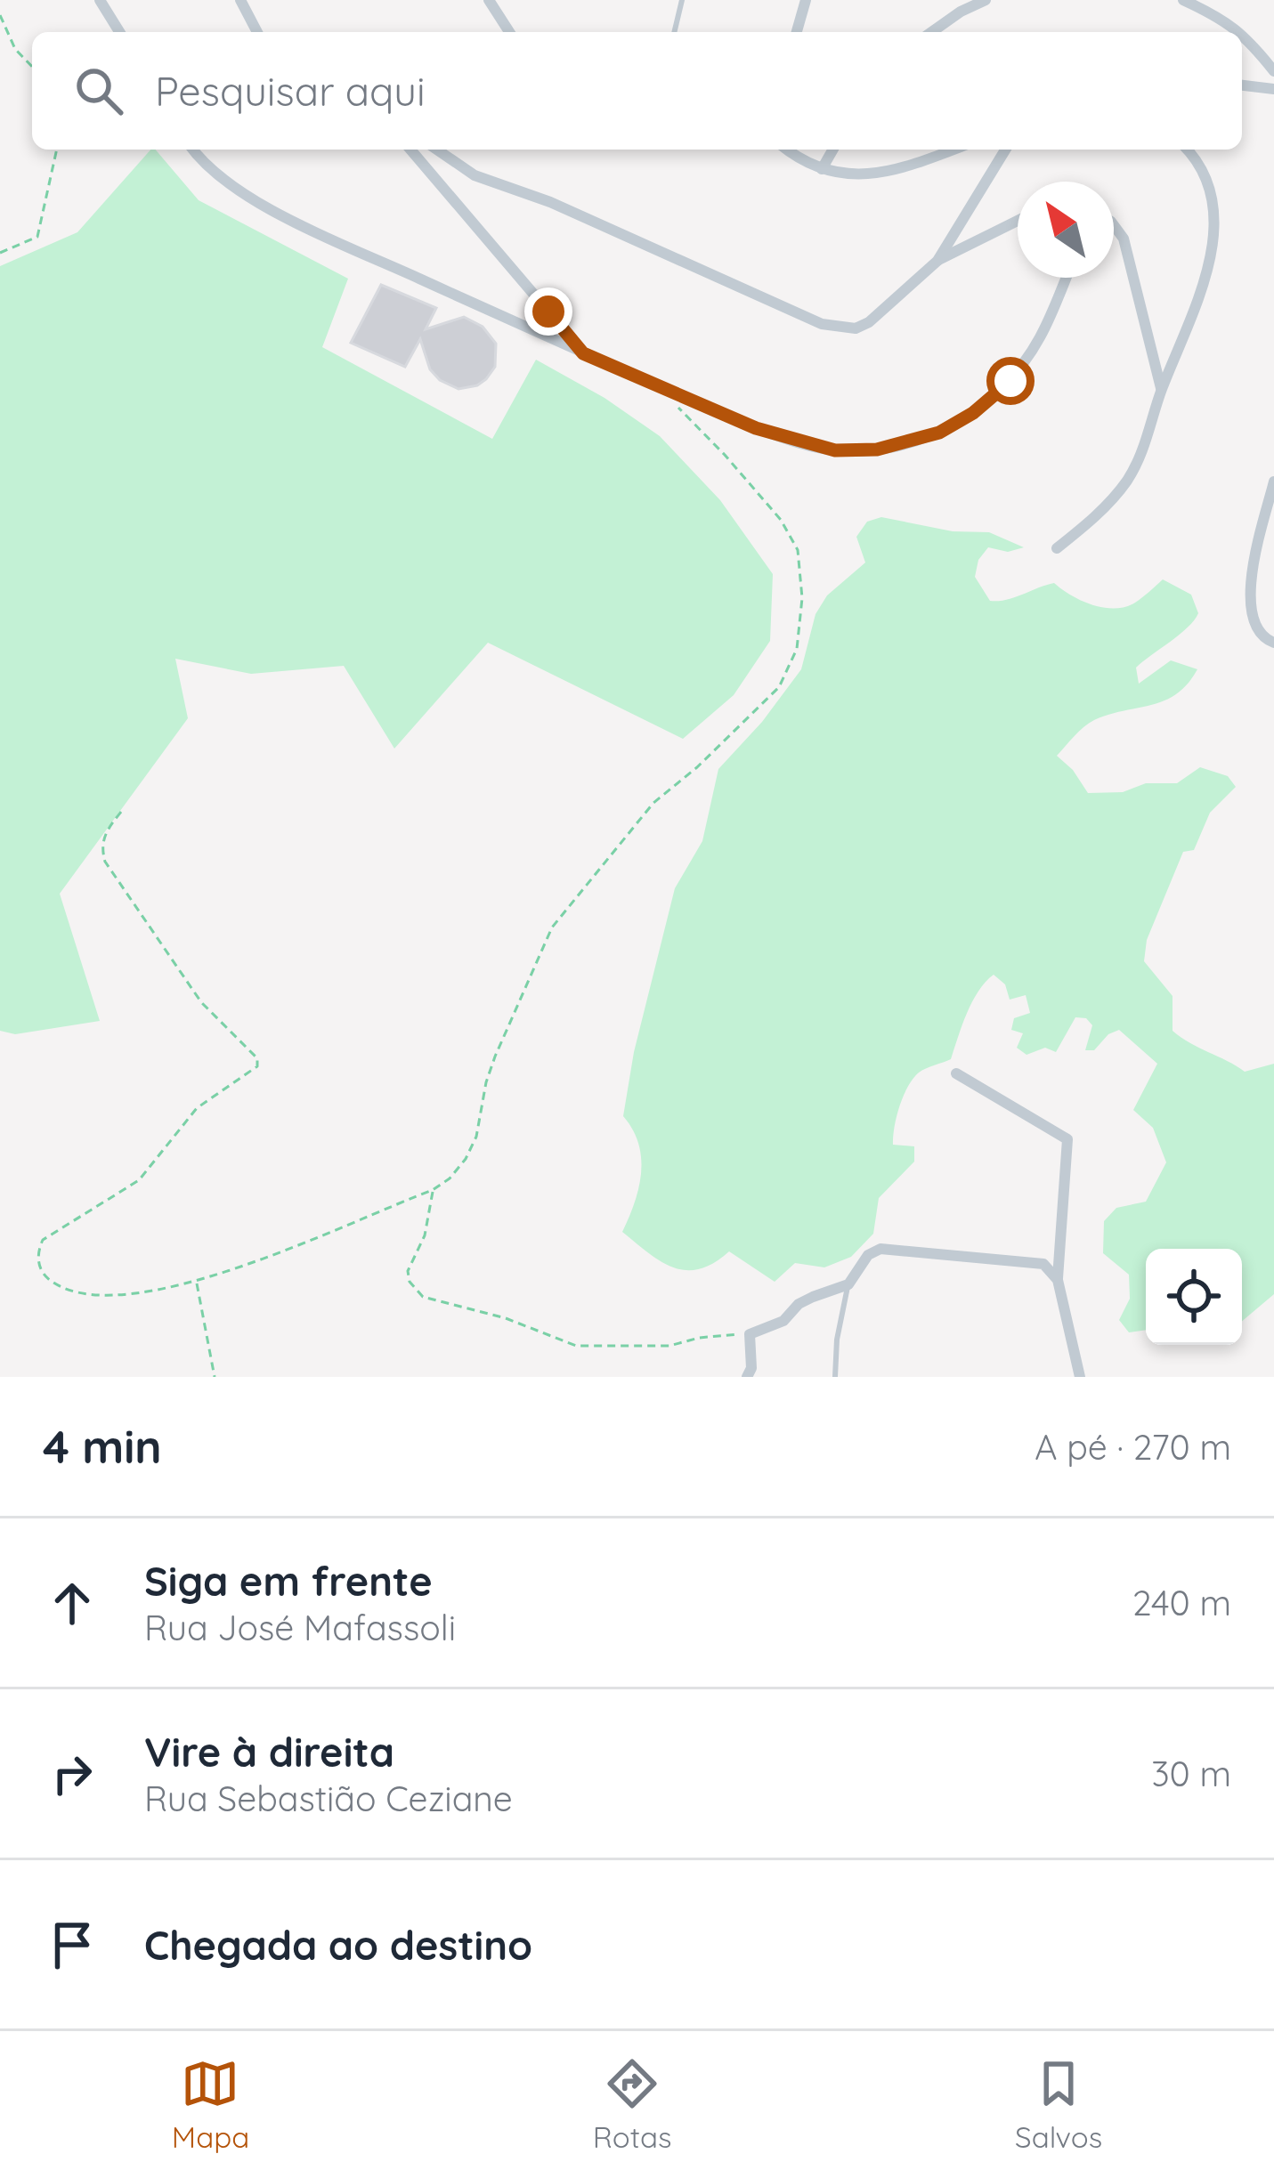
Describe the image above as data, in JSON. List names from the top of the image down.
{
  "north": "top left",
  "page": {
    "search": "Pesquisar aqui",
    "heading": ["4 min", "A pé · 270 m"],
    "list": [
      ["Siga em frente", "Rua José Mafassoli", "240 m"],
      ["Vire à direita", "Rua Sebastião Ceziane", "30 m"],
      "Chegada ao destino"
    ],
    "nav": ["Mapa", "Rotas", "Salvos"]
  }
}
